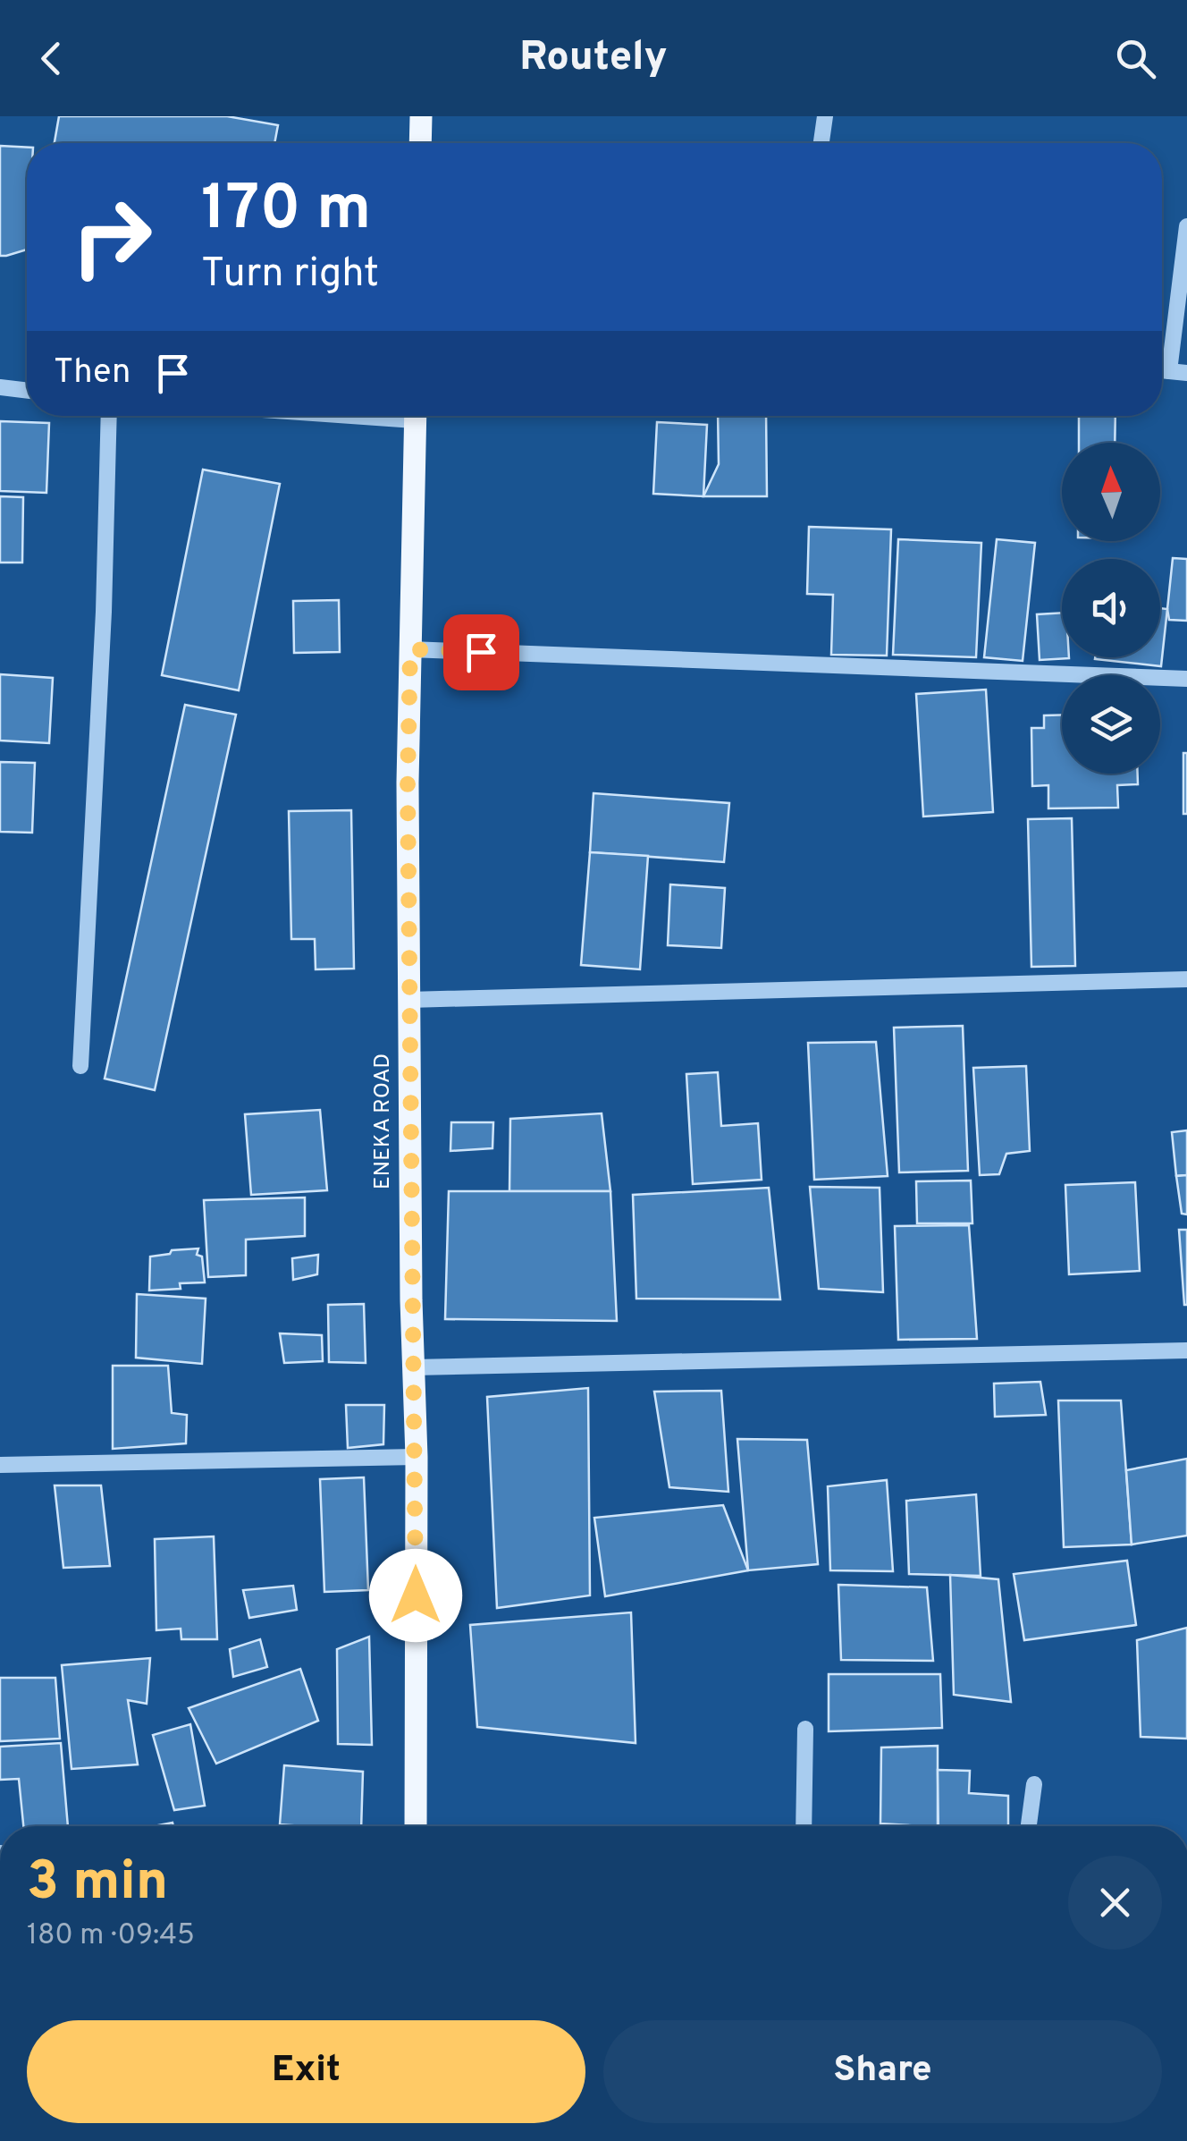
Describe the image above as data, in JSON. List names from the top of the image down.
{
  "streets": {
    "main road": ["ENEKA ROAD"]
  },
  "north": "top",
  "page": {
    "header": "Routely",
    "turn": ["170 m", "Turn right"],
    "then": "Then",
    "heading": ["3 min", "180 m · 09:45"],
    "buttons": ["Exit", "Share"]
  }
}
